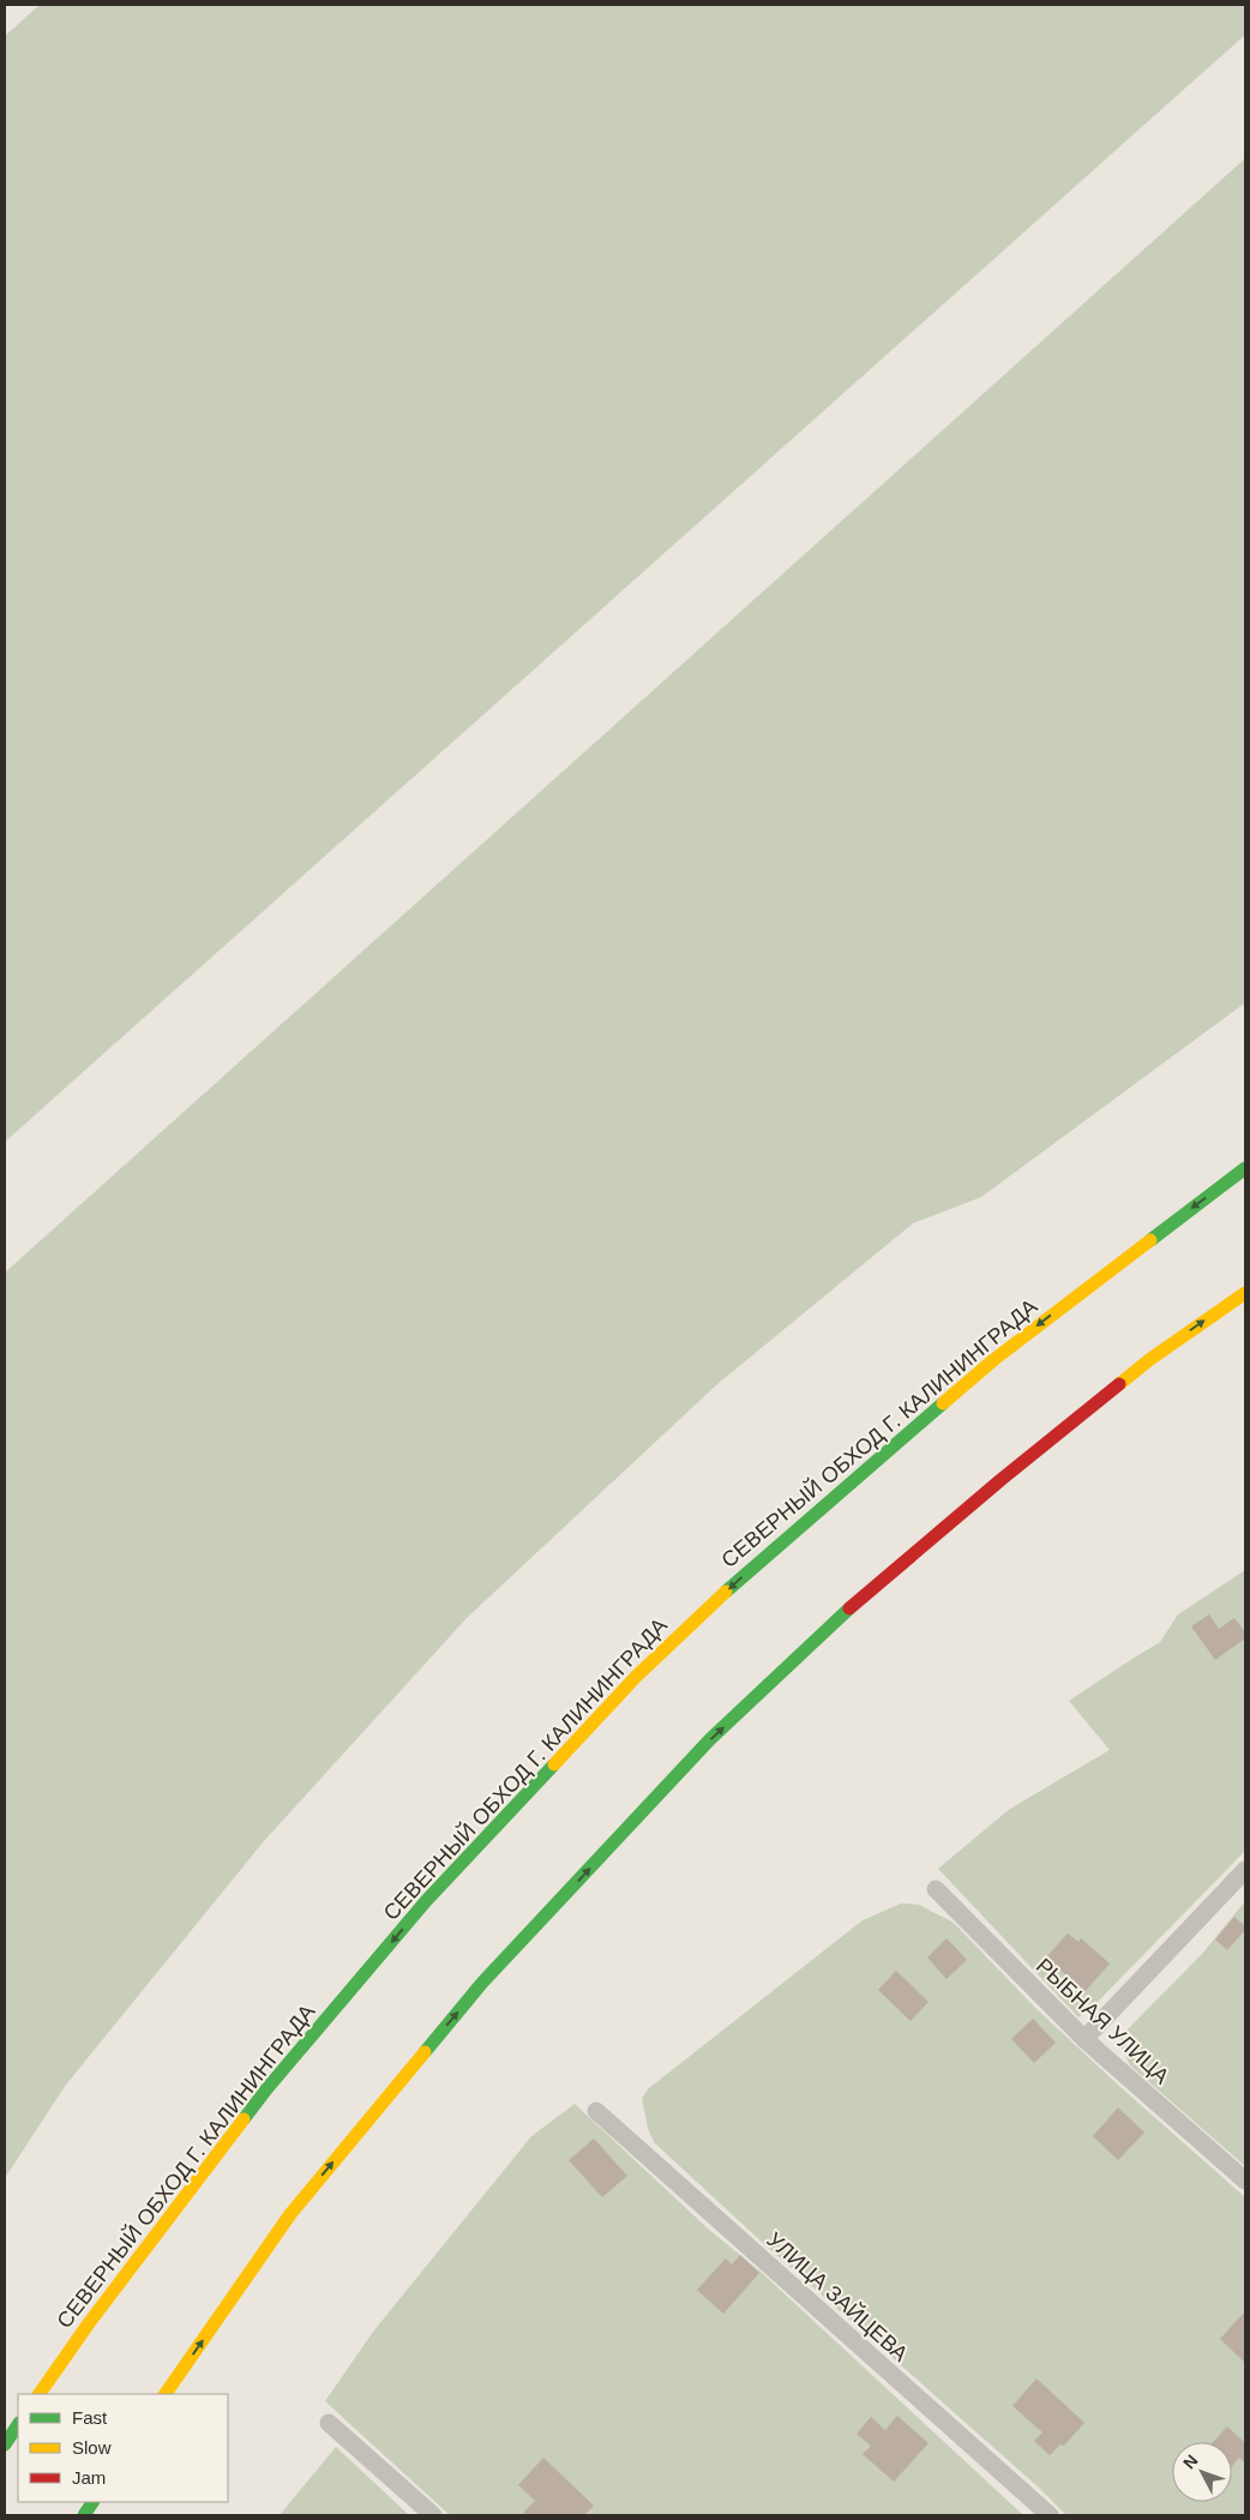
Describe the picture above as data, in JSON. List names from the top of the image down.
{
  "streets": {
    "highway": ["СЕВЕРНЫЙ ОБХОД Г. КАЛИНИНГРАДА"],
    "lane": ["РЫБНАЯ УЛИЦА", "УЛИЦА ЗАЙЦЕВА"]
  },
  "legend": ["Fast", "Slow", "Jam"],
  "north": "top left"
}
